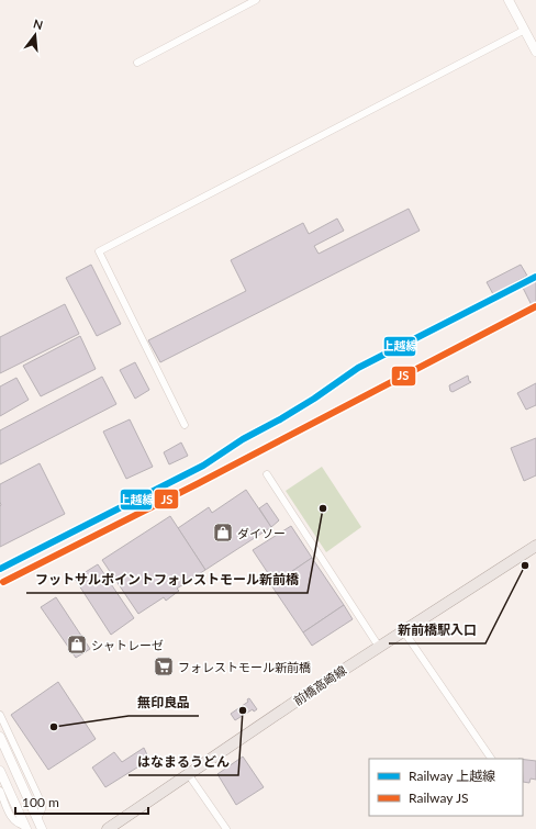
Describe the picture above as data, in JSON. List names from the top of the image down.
{
  "streets": {
    "main road": ["前橋高崎線"]
  },
  "places": {
    "other": [
      "フットサルポイントフォレストモール新前橋",
      "新前橋駅入口",
      "はなまるうどん",
      "無印良品"
    ],
    "shop": ["ダイソー", "シャトレーゼ"],
    "supermarket": ["フォレストモール新前橋"]
  },
  "lines": ["rail line 上越線", "rail line JS"],
  "legend": ["Railway 上越線", "Railway JS"],
  "scale_bar": "100 m",
  "north": "top"
}
